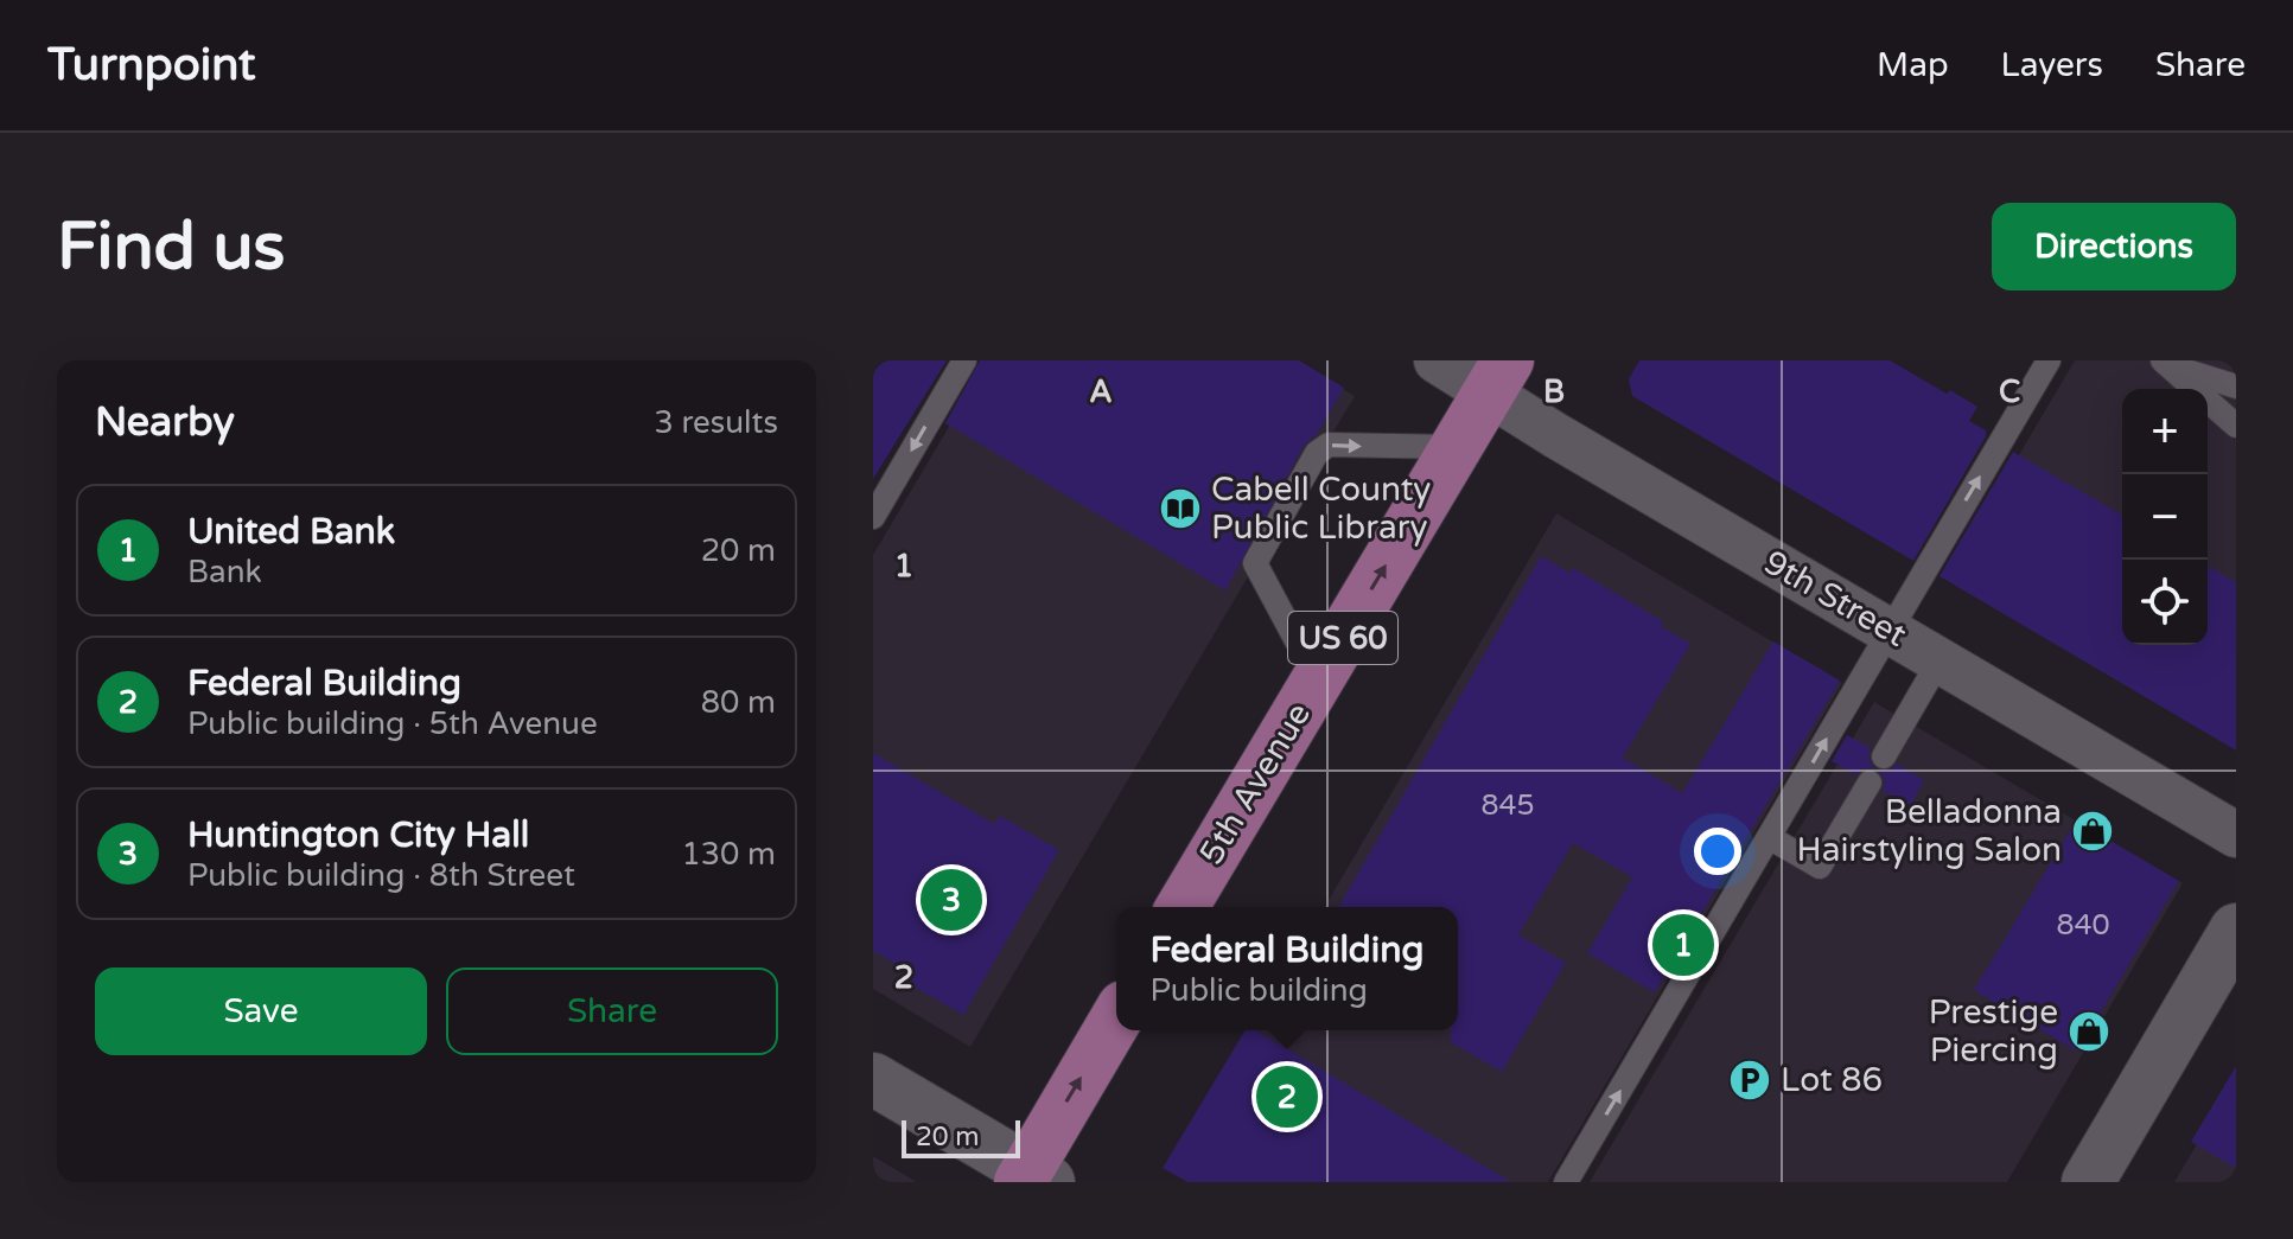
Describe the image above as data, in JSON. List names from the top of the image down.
{
  "streets": {
    "main road": ["US 60", "5th Avenue"],
    "street": ["9th Street"]
  },
  "crossings": [
    ["9th Street", "5th Avenue"]
  ],
  "one_way": ["5th Avenue"],
  "places": {
    "library": ["Cabell County Public Library"],
    "shop": ["Belladonna Hairstyling Salon", "Prestige Piercing"],
    "parking": ["Lot 86"]
  },
  "house_numbers": ["845", "840"],
  "scale_bar": "20 m",
  "page": {
    "header": "Turnpoint",
    "nav": ["Map", "Layers", "Share"],
    "buttons": [
      "Directions",
      ["Save", "Share"]
    ],
    "title": "Find us",
    "heading": ["Nearby", "3 results"],
    "map_buttons": ["+", "−"],
    "list": [
      {
        "mark": "1",
        "name": "United Bank",
        "note": "Bank",
        "value": "20 m"
      },
      {
        "mark": "2",
        "name": "Federal Building",
        "note": "Public building · 5th Avenue",
        "value": "80 m"
      },
      {
        "mark": "3",
        "name": "Huntington City Hall",
        "note": "Public building · 8th Street",
        "value": "130 m"
      }
    ],
    "pins": ["3", "1", "2"],
    "popup": ["Federal Building", "Public building"],
    "scale": "20 m"
  },
  "grid": {
    "columns": ["A", "B", "C"],
    "rows": ["1", "2"]
  }
}
